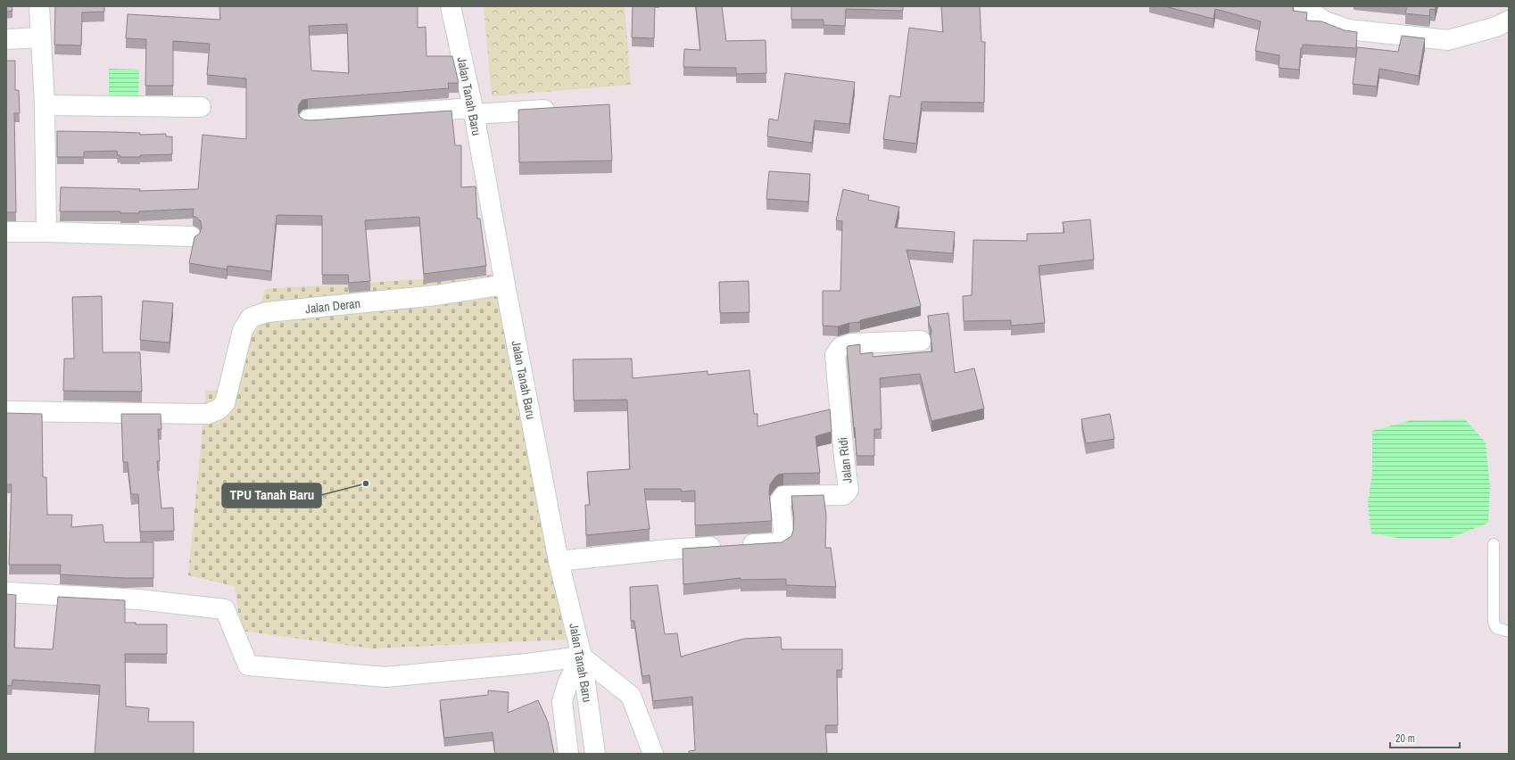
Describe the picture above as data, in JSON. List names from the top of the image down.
{
  "streets": {
    "street": ["Jalan Tanah Baru", "Jalan Deran", "Jalan Ridi"]
  },
  "crossings": [
    ["Jalan Tanah Baru", "Jalan Deran"],
    ["Jalan Tanah Baru", "Jalan Ridi"]
  ],
  "places": ["TPU Tanah Baru"],
  "scale_bar": "20 m"
}
